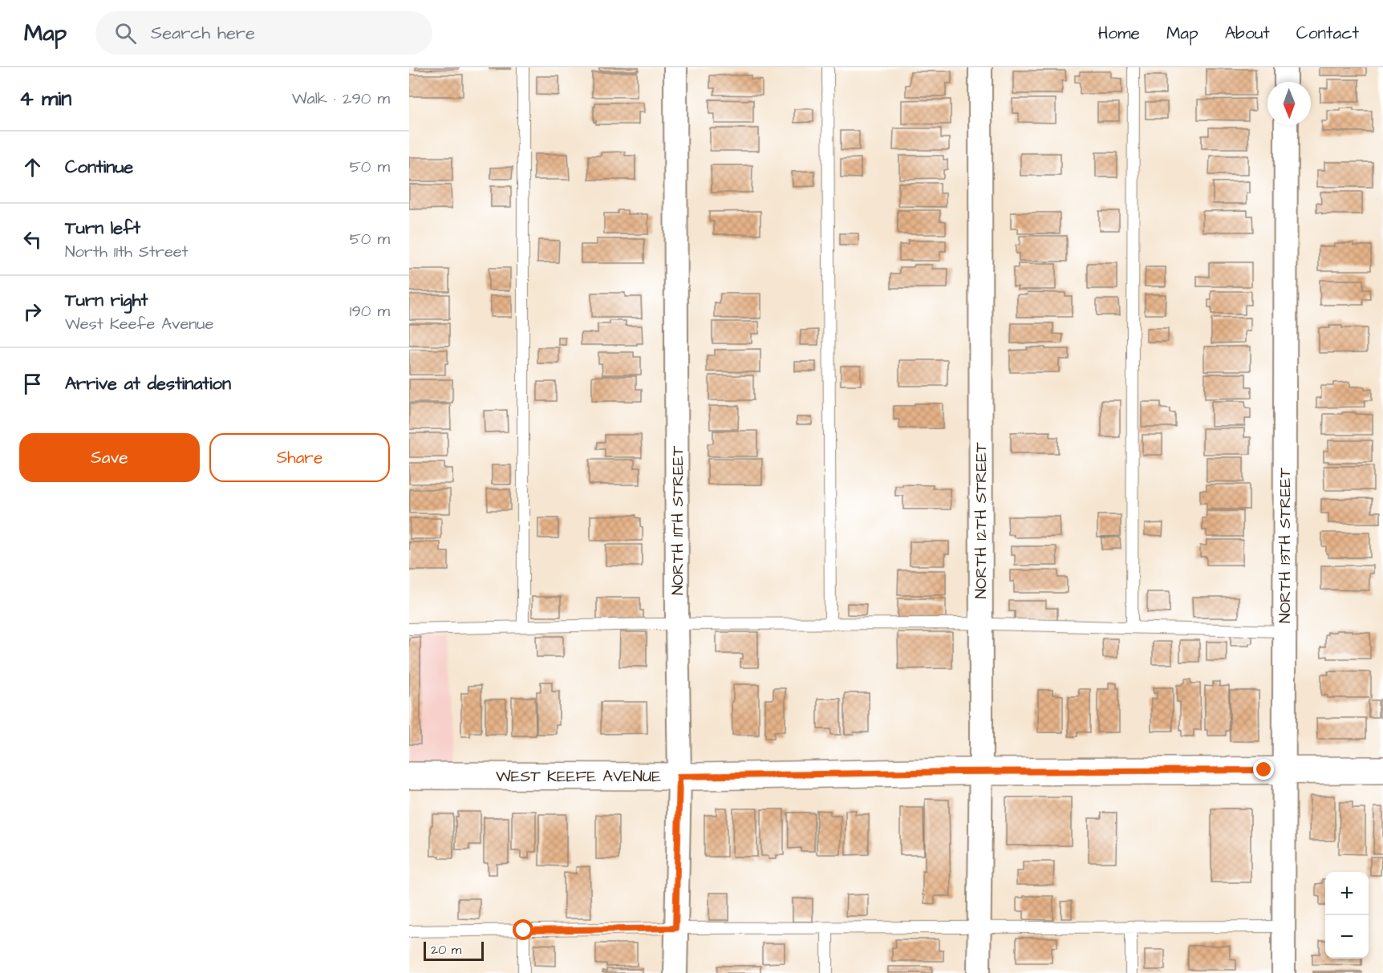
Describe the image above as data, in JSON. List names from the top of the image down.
{
  "streets": {
    "street": [
      "NORTH 11TH STREET",
      "NORTH 12TH STREET",
      "NORTH 13TH STREET",
      "WEST KEEFE AVENUE"
    ]
  },
  "crossings": [
    ["NORTH 11TH STREET", "WEST KEEFE AVENUE"],
    ["NORTH 12TH STREET", "WEST KEEFE AVENUE"],
    ["NORTH 13TH STREET", "WEST KEEFE AVENUE"]
  ],
  "scale_bar": "20 m",
  "north": "bottom",
  "page": {
    "header": "Map",
    "search": "Search here",
    "nav": [
      "Home",
      "Map",
      "About",
      "Contact"
    ],
    "heading": ["4 min", "Walk · 290 m"],
    "list": [
      ["Continue", "50 m"],
      ["Turn left", "North 11th Street", "50 m"],
      ["Turn right", "West Keefe Avenue", "190 m"],
      "Arrive at destination"
    ],
    "buttons": ["Save", "Share"],
    "map_buttons": ["+", "−"],
    "scale": "20 m"
  }
}
